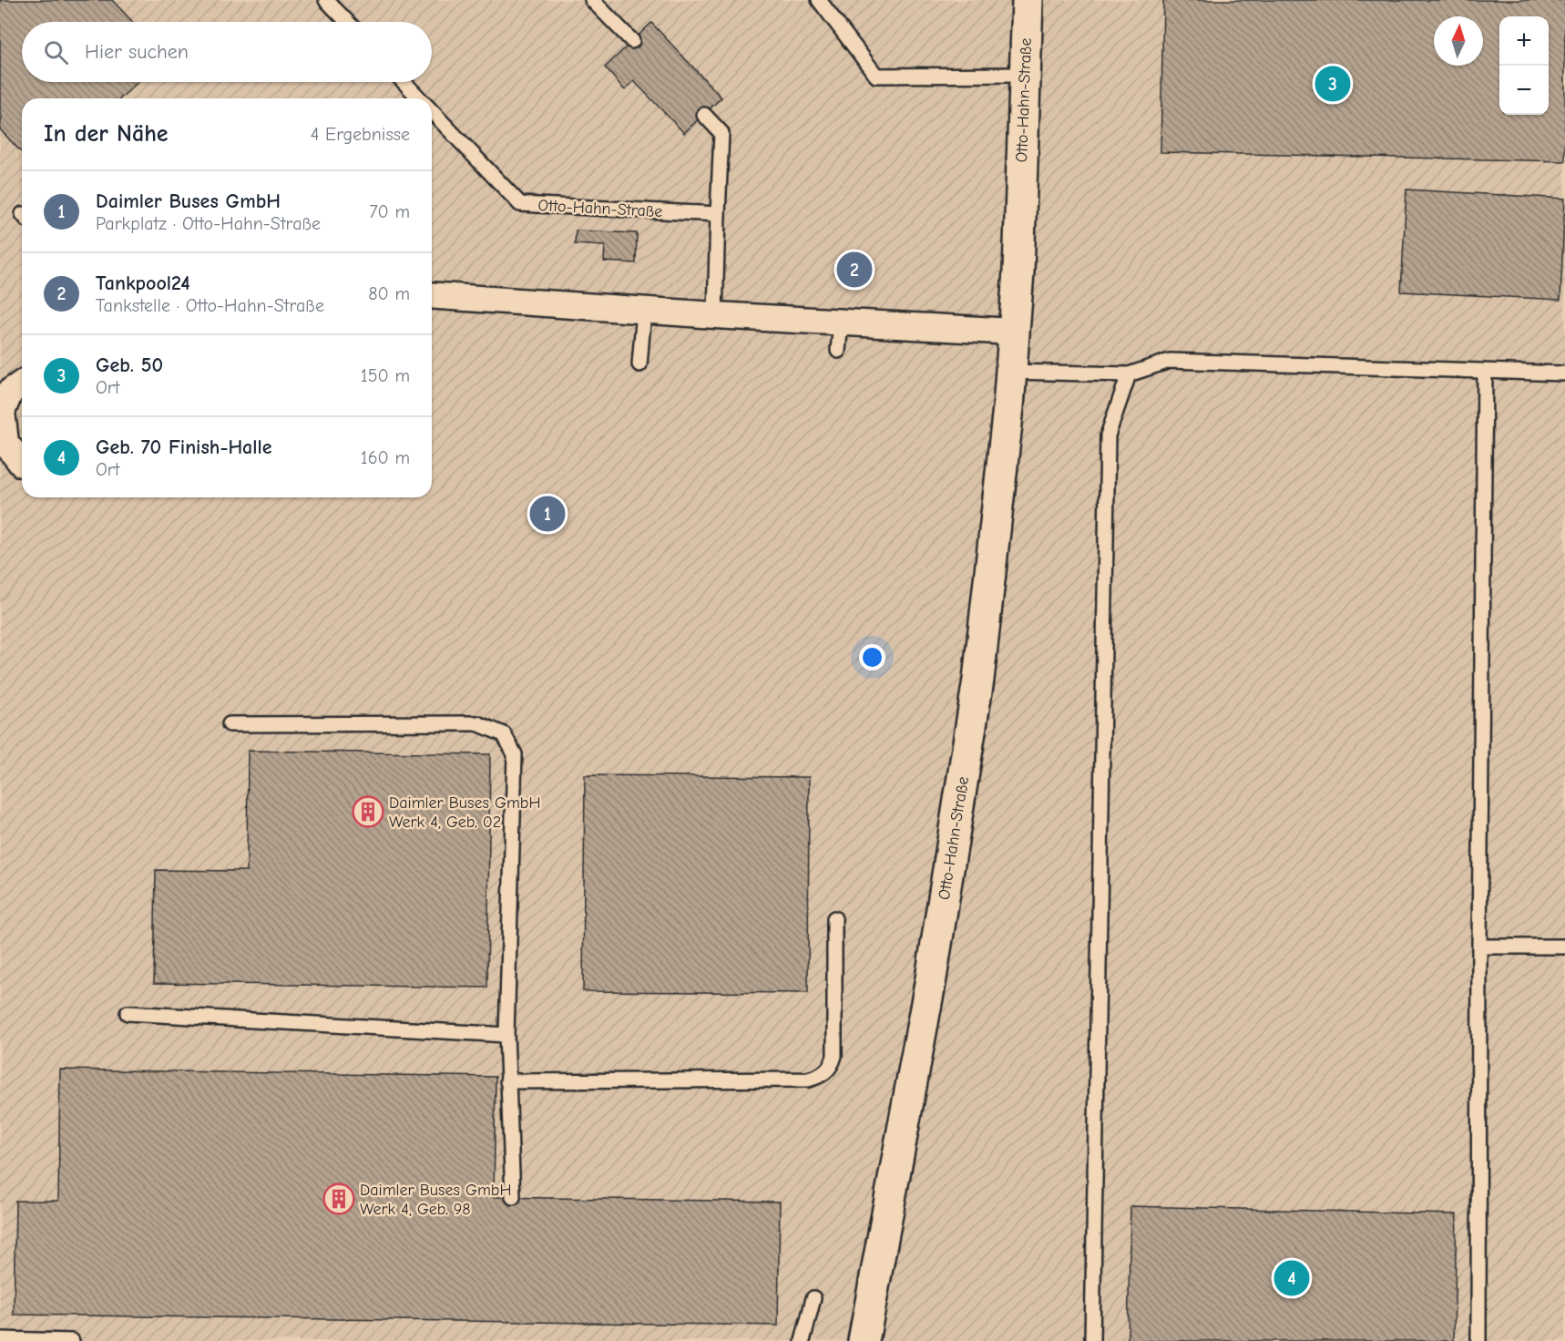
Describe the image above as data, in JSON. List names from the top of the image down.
{
  "streets": {
    "street": ["Otto-Hahn-Straße"]
  },
  "places": {
    "building": ["Daimler Buses GmbH Werk 4, Geb. 02", "Daimler Buses GmbH Werk 4, Geb. 98"]
  },
  "north": "top",
  "page": {
    "map_buttons": ["+", "−"],
    "search": "Hier suchen",
    "pins": [
      "3",
      "2",
      "1",
      "4"
    ],
    "heading": ["In der Nähe", "4 Ergebnisse"],
    "list": [
      {
        "mark": "1",
        "name": "Daimler Buses GmbH",
        "note": "Parkplatz · Otto-Hahn-Straße",
        "value": "70 m"
      },
      {
        "mark": "2",
        "name": "Tankpool24",
        "note": "Tankstelle · Otto-Hahn-Straße",
        "value": "80 m"
      },
      {
        "mark": "3",
        "name": "Geb. 50",
        "note": "Ort",
        "value": "150 m"
      },
      {
        "mark": "4",
        "name": "Geb. 70 Finish-Halle",
        "note": "Ort",
        "value": "160 m"
      }
    ]
  }
}
